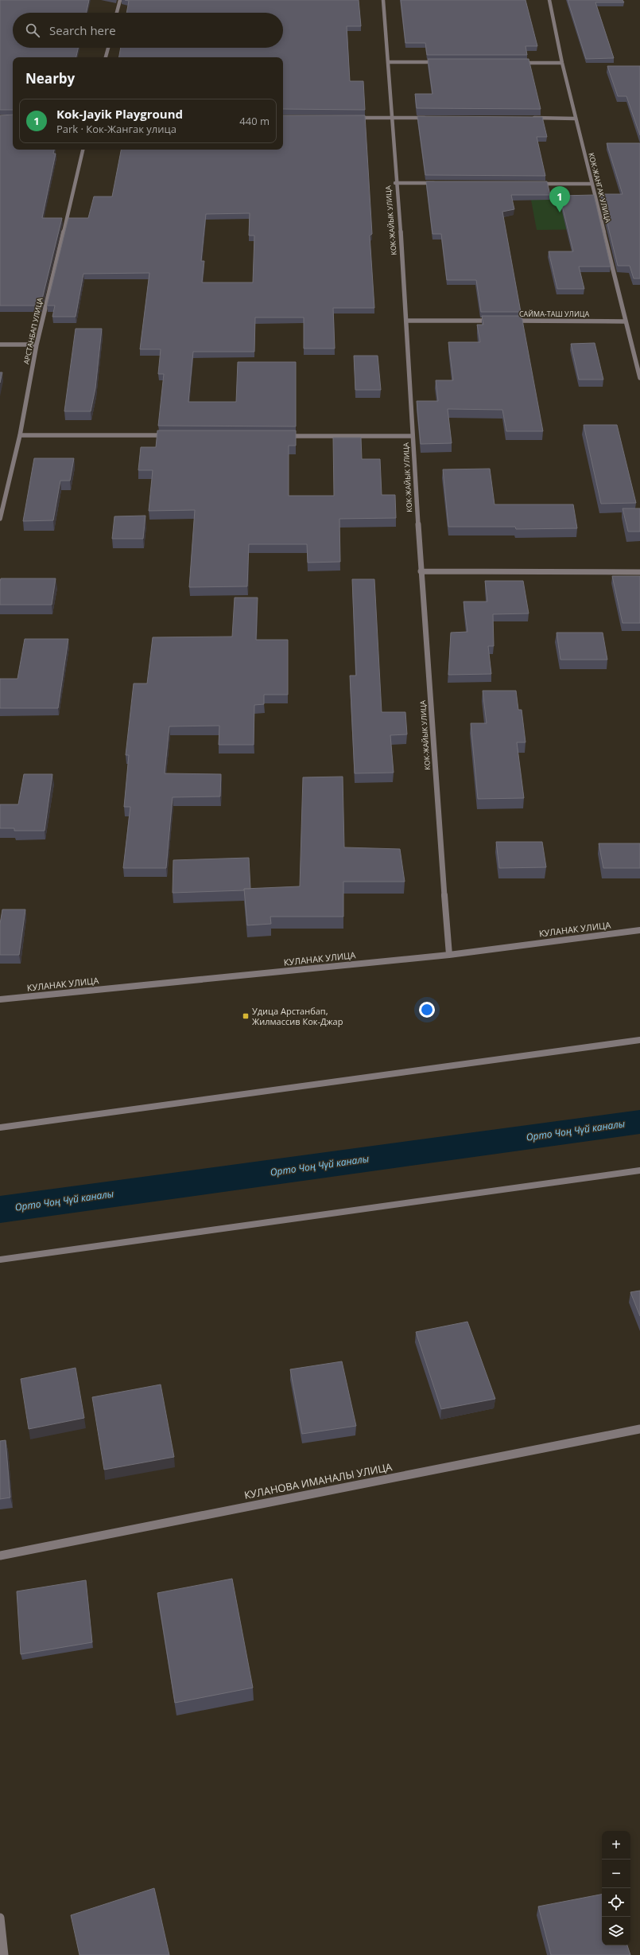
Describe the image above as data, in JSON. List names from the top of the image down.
{
  "streets": {
    "street": [
      "КОК-ЖАНГАК УЛИЦА",
      "КОК-ЖАЙЫК УЛИЦА",
      "САЙМА-ТАШ УЛИЦА",
      "АРСТАНБАП УЛИЦА",
      "КУЛАНАК УЛИЦА",
      "КУЛАНОВА ИМАНАЛЫ УЛИЦА"
    ]
  },
  "crossings": [
    ["КОК-ЖАНГАК УЛИЦА", "САЙМА-ТАШ УЛИЦА"],
    ["КОК-ЖАЙЫК УЛИЦА", "КУЛАНАК УЛИЦА"]
  ],
  "water": ["Орто Чоң Чүй каналы"],
  "places": {
    "transit": ["Удица Арстанбап, Жилмассив Кок-Джар"]
  },
  "page": {
    "search": "Search here",
    "heading": "Nearby",
    "list": [
      {
        "mark": "1",
        "name": "Kok-Jayik Playground",
        "note": "Park · Кок-Жангак улица",
        "value": "440 m"
      }
    ],
    "pins": "1",
    "map_buttons": ["+", "−"]
  }
}
